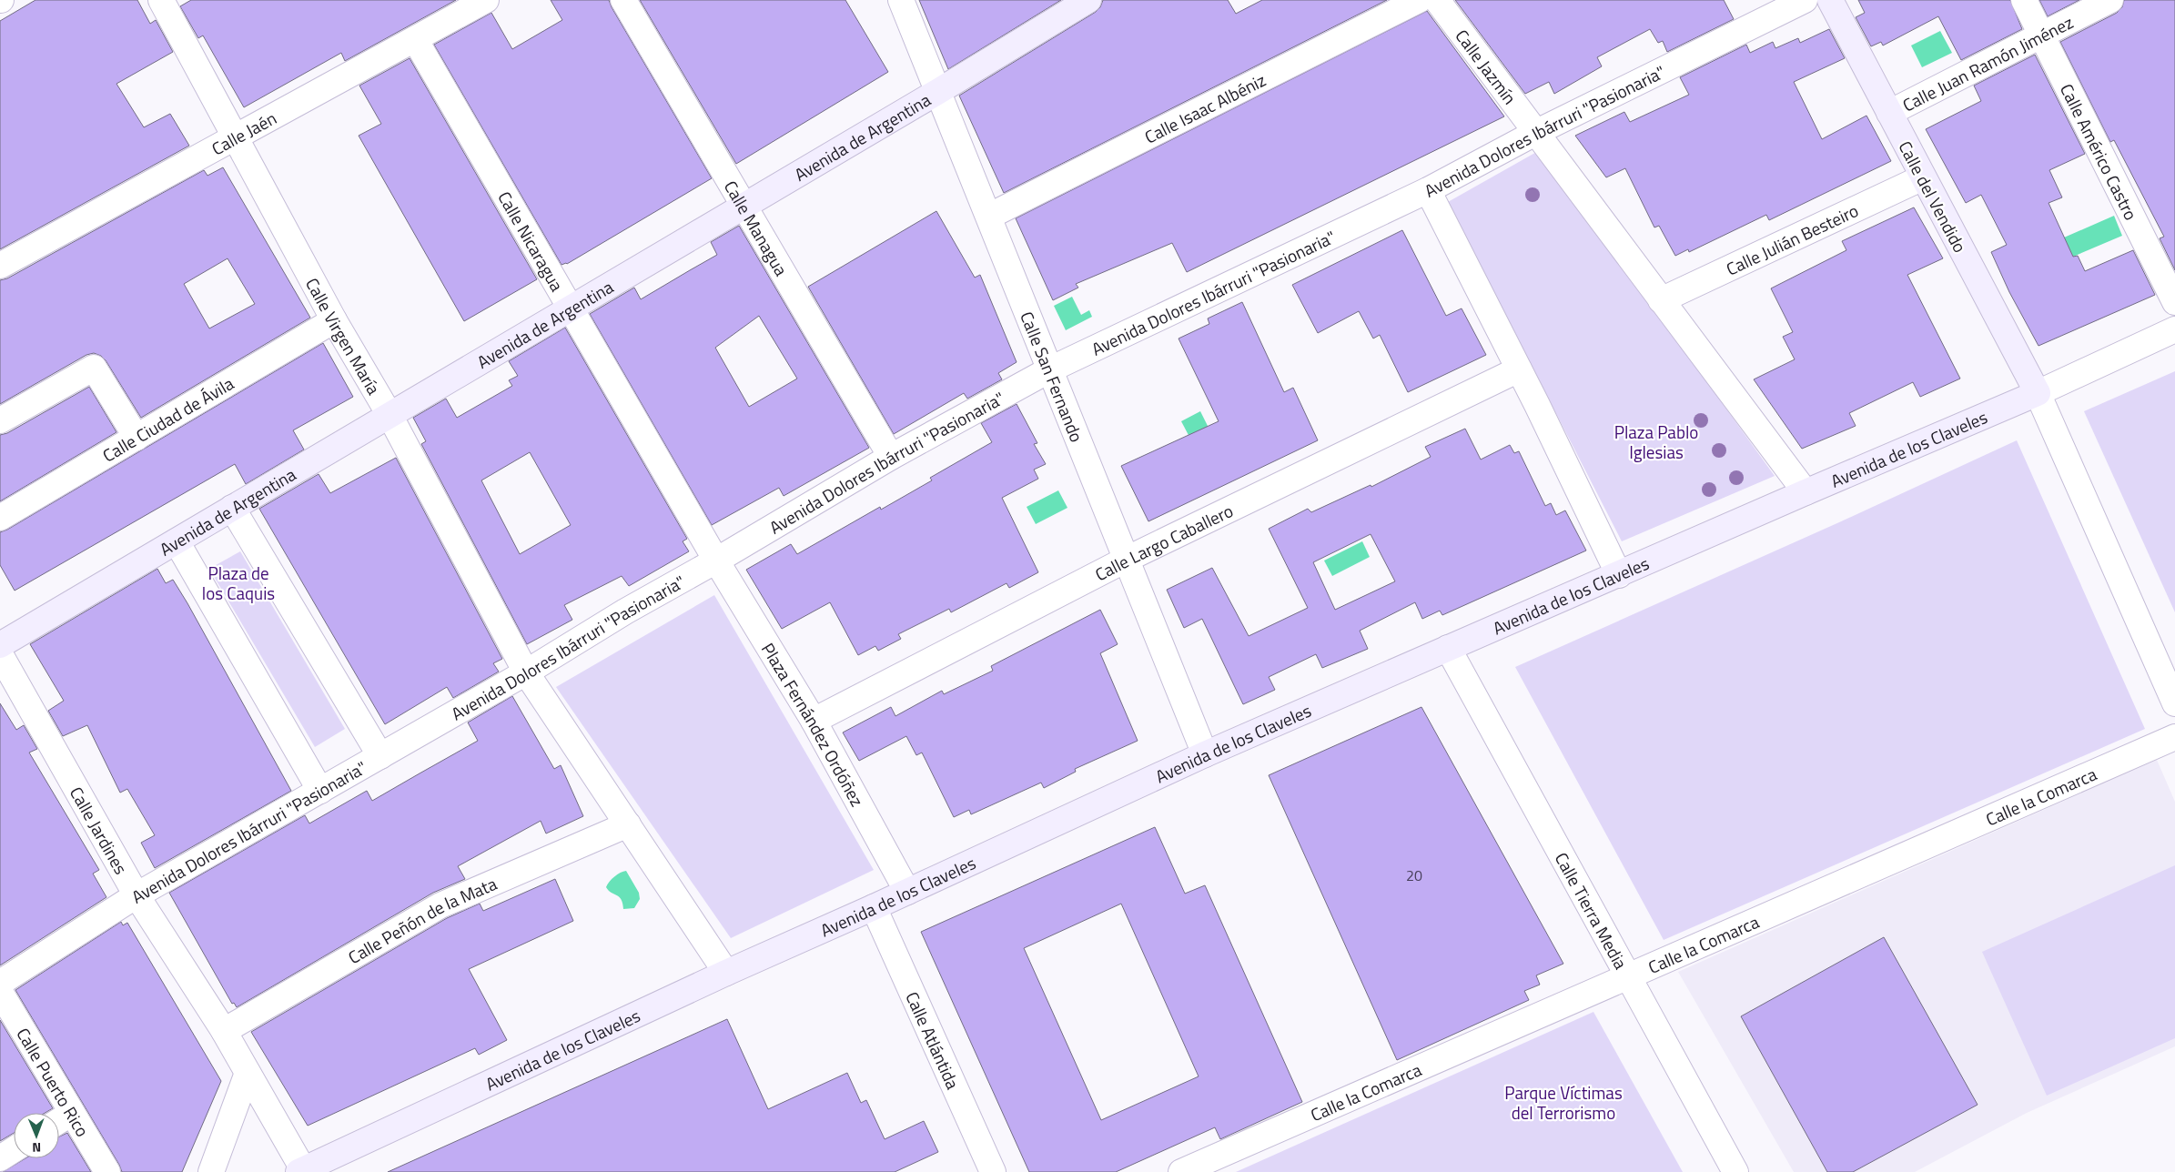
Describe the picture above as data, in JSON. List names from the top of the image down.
{
  "streets": {
    "street": [
      "Calle Juan Ramón Jiménez",
      "Calle Jazmín",
      "Calle Isaac Albéniz",
      "Avenida Dolores Ibárruri \"Pasionaria\"",
      "Calle Jaén",
      "Avenida de Argentina",
      "Calle Américo Castro",
      "Calle del Vendido",
      "Calle Managua",
      "Calle Julián Besteiro",
      "Calle Nicaragua",
      "Calle Virgen María",
      "Calle San Fernando",
      "Calle Ciudad de Ávila",
      "Avenida de los Claveles",
      "Calle Largo Caballero",
      "Plaza Fernández Ordóñez",
      "Calle la Comarca",
      "Calle Jardines",
      "Calle Tierra Media",
      "Calle Peñón de la Mata",
      "Calle Atlántida",
      "Calle Puerto Rico"
    ]
  },
  "crossings": [
    ["Calle Juan Ramón Jiménez", "Calle Américo Castro"],
    ["Calle Juan Ramón Jiménez", "Calle del Vendido"],
    ["Calle Jazmín", "Avenida Dolores Ibárruri \"Pasionaria\""],
    ["Calle Isaac Albéniz", "Calle San Fernando"],
    ["Avenida Dolores Ibárruri \"Pasionaria\"", "Calle Managua"],
    ["Avenida Dolores Ibárruri \"Pasionaria\"", "Calle Nicaragua"],
    ["Avenida Dolores Ibárruri \"Pasionaria\"", "Calle Virgen María"],
    ["Avenida Dolores Ibárruri \"Pasionaria\"", "Calle San Fernando"],
    ["Avenida Dolores Ibárruri \"Pasionaria\"", "Plaza Fernández Ordóñez"],
    ["Avenida Dolores Ibárruri \"Pasionaria\"", "Calle Jardines"],
    ["Calle Jaén", "Calle Nicaragua"],
    ["Calle Jaén", "Calle Virgen María"],
    ["Avenida de Argentina", "Calle Managua"],
    ["Avenida de Argentina", "Calle Nicaragua"],
    ["Avenida de Argentina", "Calle Virgen María"],
    ["Avenida de Argentina", "Calle San Fernando"],
    ["Calle del Vendido", "Calle Julián Besteiro"],
    ["Calle del Vendido", "Avenida de los Claveles"],
    ["Calle Nicaragua", "Plaza Fernández Ordóñez"],
    ["Calle Virgen María", "Calle Ciudad de Ávila"],
    ["Calle San Fernando", "Avenida de los Claveles"],
    ["Calle San Fernando", "Calle Largo Caballero"],
    ["Avenida de los Claveles", "Plaza Fernández Ordóñez"],
    ["Avenida de los Claveles", "Calle Jardines"],
    ["Avenida de los Claveles", "Calle Tierra Media"],
    ["Avenida de los Claveles", "Calle Atlántida"],
    ["Calle Largo Caballero", "Plaza Fernández Ordóñez"],
    ["Calle la Comarca", "Calle Tierra Media"],
    ["Calle Jardines", "Calle Peñón de la Mata"]
  ],
  "parks": ["Plaza Pablo Iglesias", "Plaza de los Caquis", "Parque Víctimas del Terrorismo"],
  "house_numbers": ["20"],
  "north": "bottom"
}
